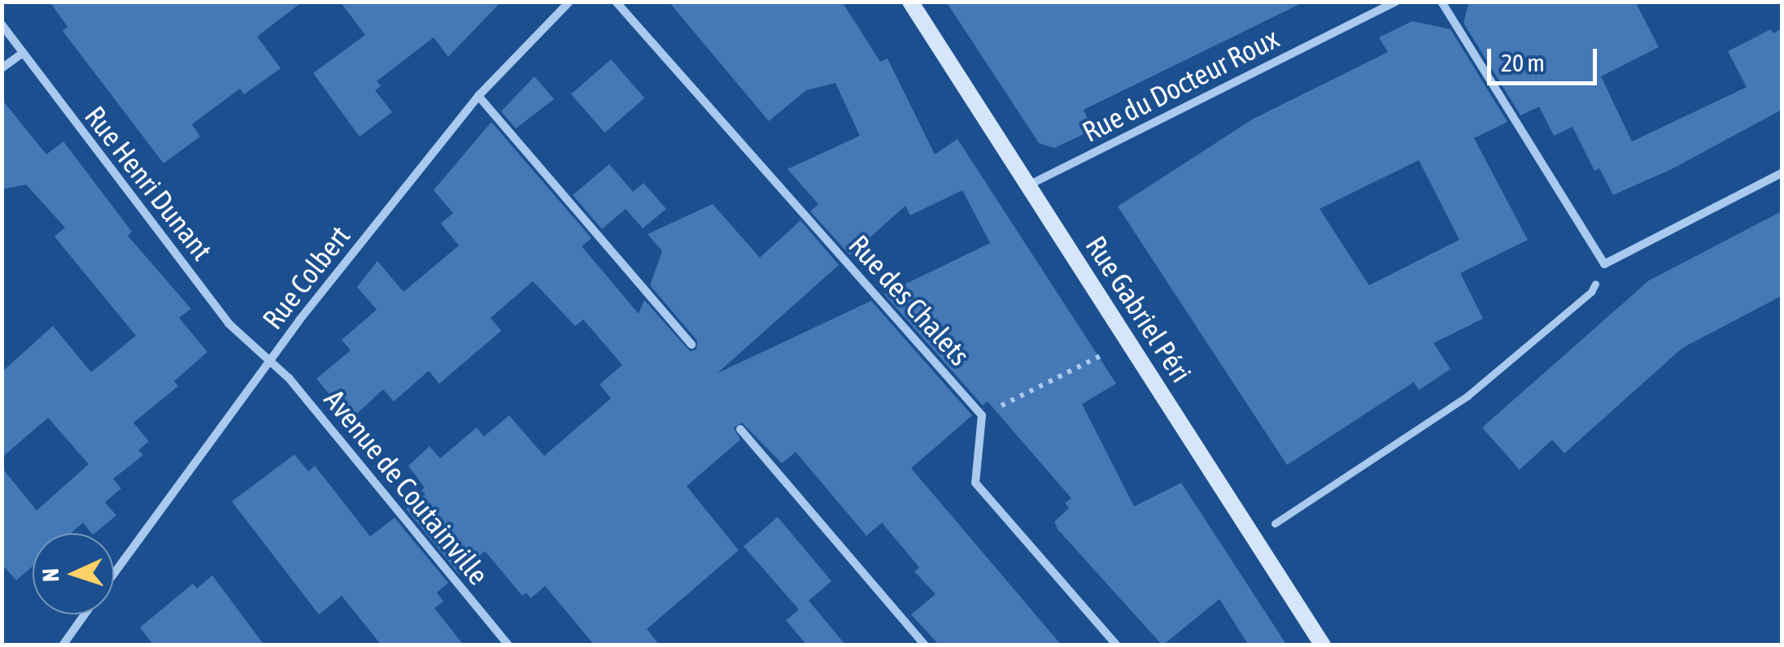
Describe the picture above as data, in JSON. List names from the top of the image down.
{
  "streets": {
    "main road": ["Rue Gabriel Péri"],
    "street": [
      "Rue du Docteur Roux",
      "Rue Henri Dunant",
      "Rue Colbert",
      "Rue des Chalets",
      "Avenue de Coutainville"
    ]
  },
  "crossings": [
    ["Rue du Docteur Roux", "Rue Gabriel Péri"],
    ["Rue Henri Dunant", "Rue Colbert"],
    ["Rue Henri Dunant", "Avenue de Coutainville"],
    ["Rue Colbert", "Avenue de Coutainville"]
  ],
  "scale_bar": "20 m",
  "north": "left"
}
